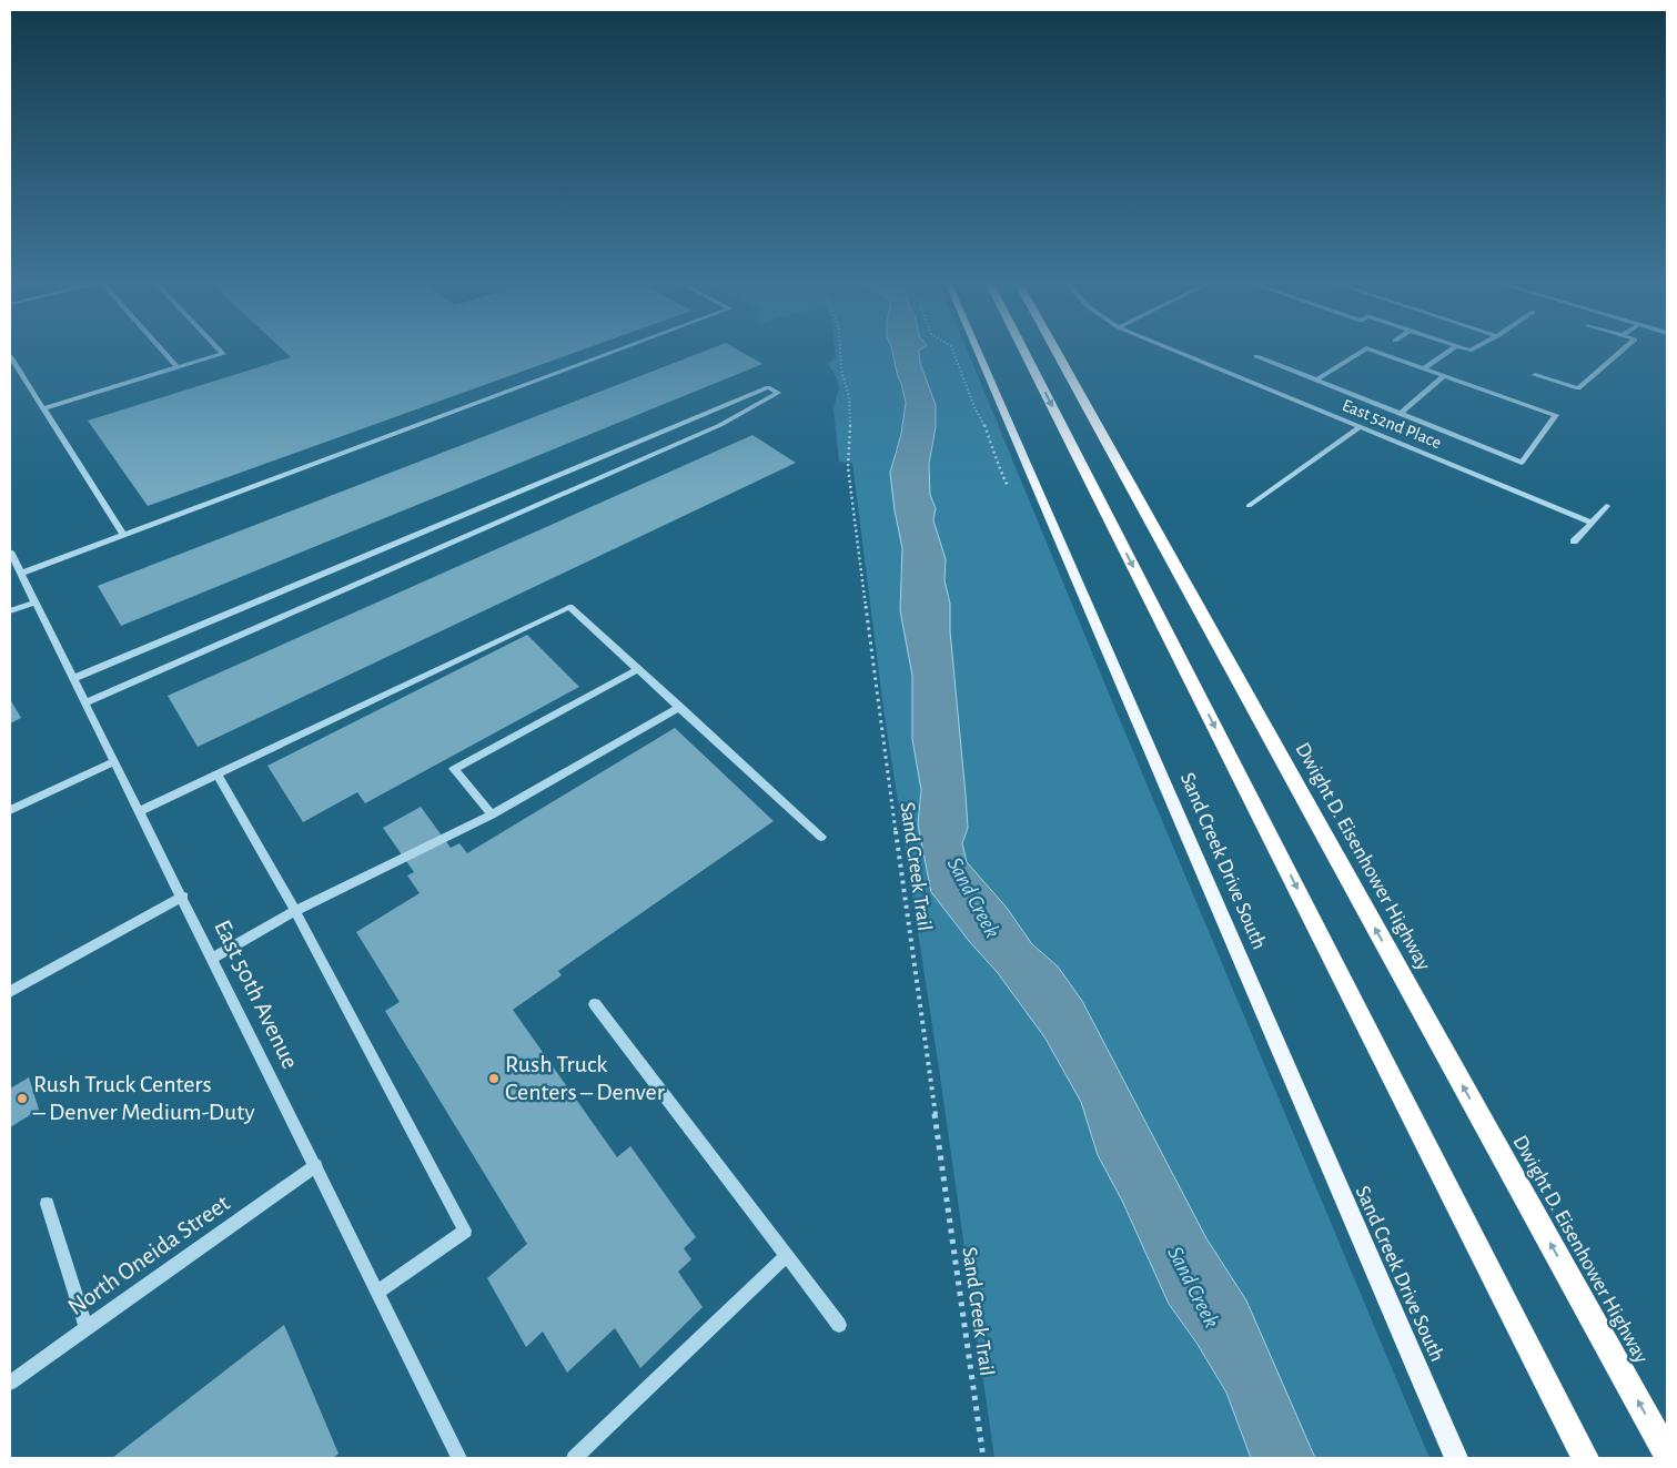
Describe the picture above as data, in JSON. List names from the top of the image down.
{
  "streets": {
    "highway": ["Dwight D. Eisenhower Highway"],
    "main road": ["Sand Creek Drive South"],
    "street": ["East 52nd Place", "East 50th Avenue", "North Oneida Street"],
    "path": ["Sand Creek Trail"]
  },
  "crossings": [
    ["East 50th Avenue", "North Oneida Street"]
  ],
  "water": ["Sand Creek"],
  "places": ["Rush Truck Centers – Denver", "Rush Truck Centers – Denver Medium-Duty"]
}
